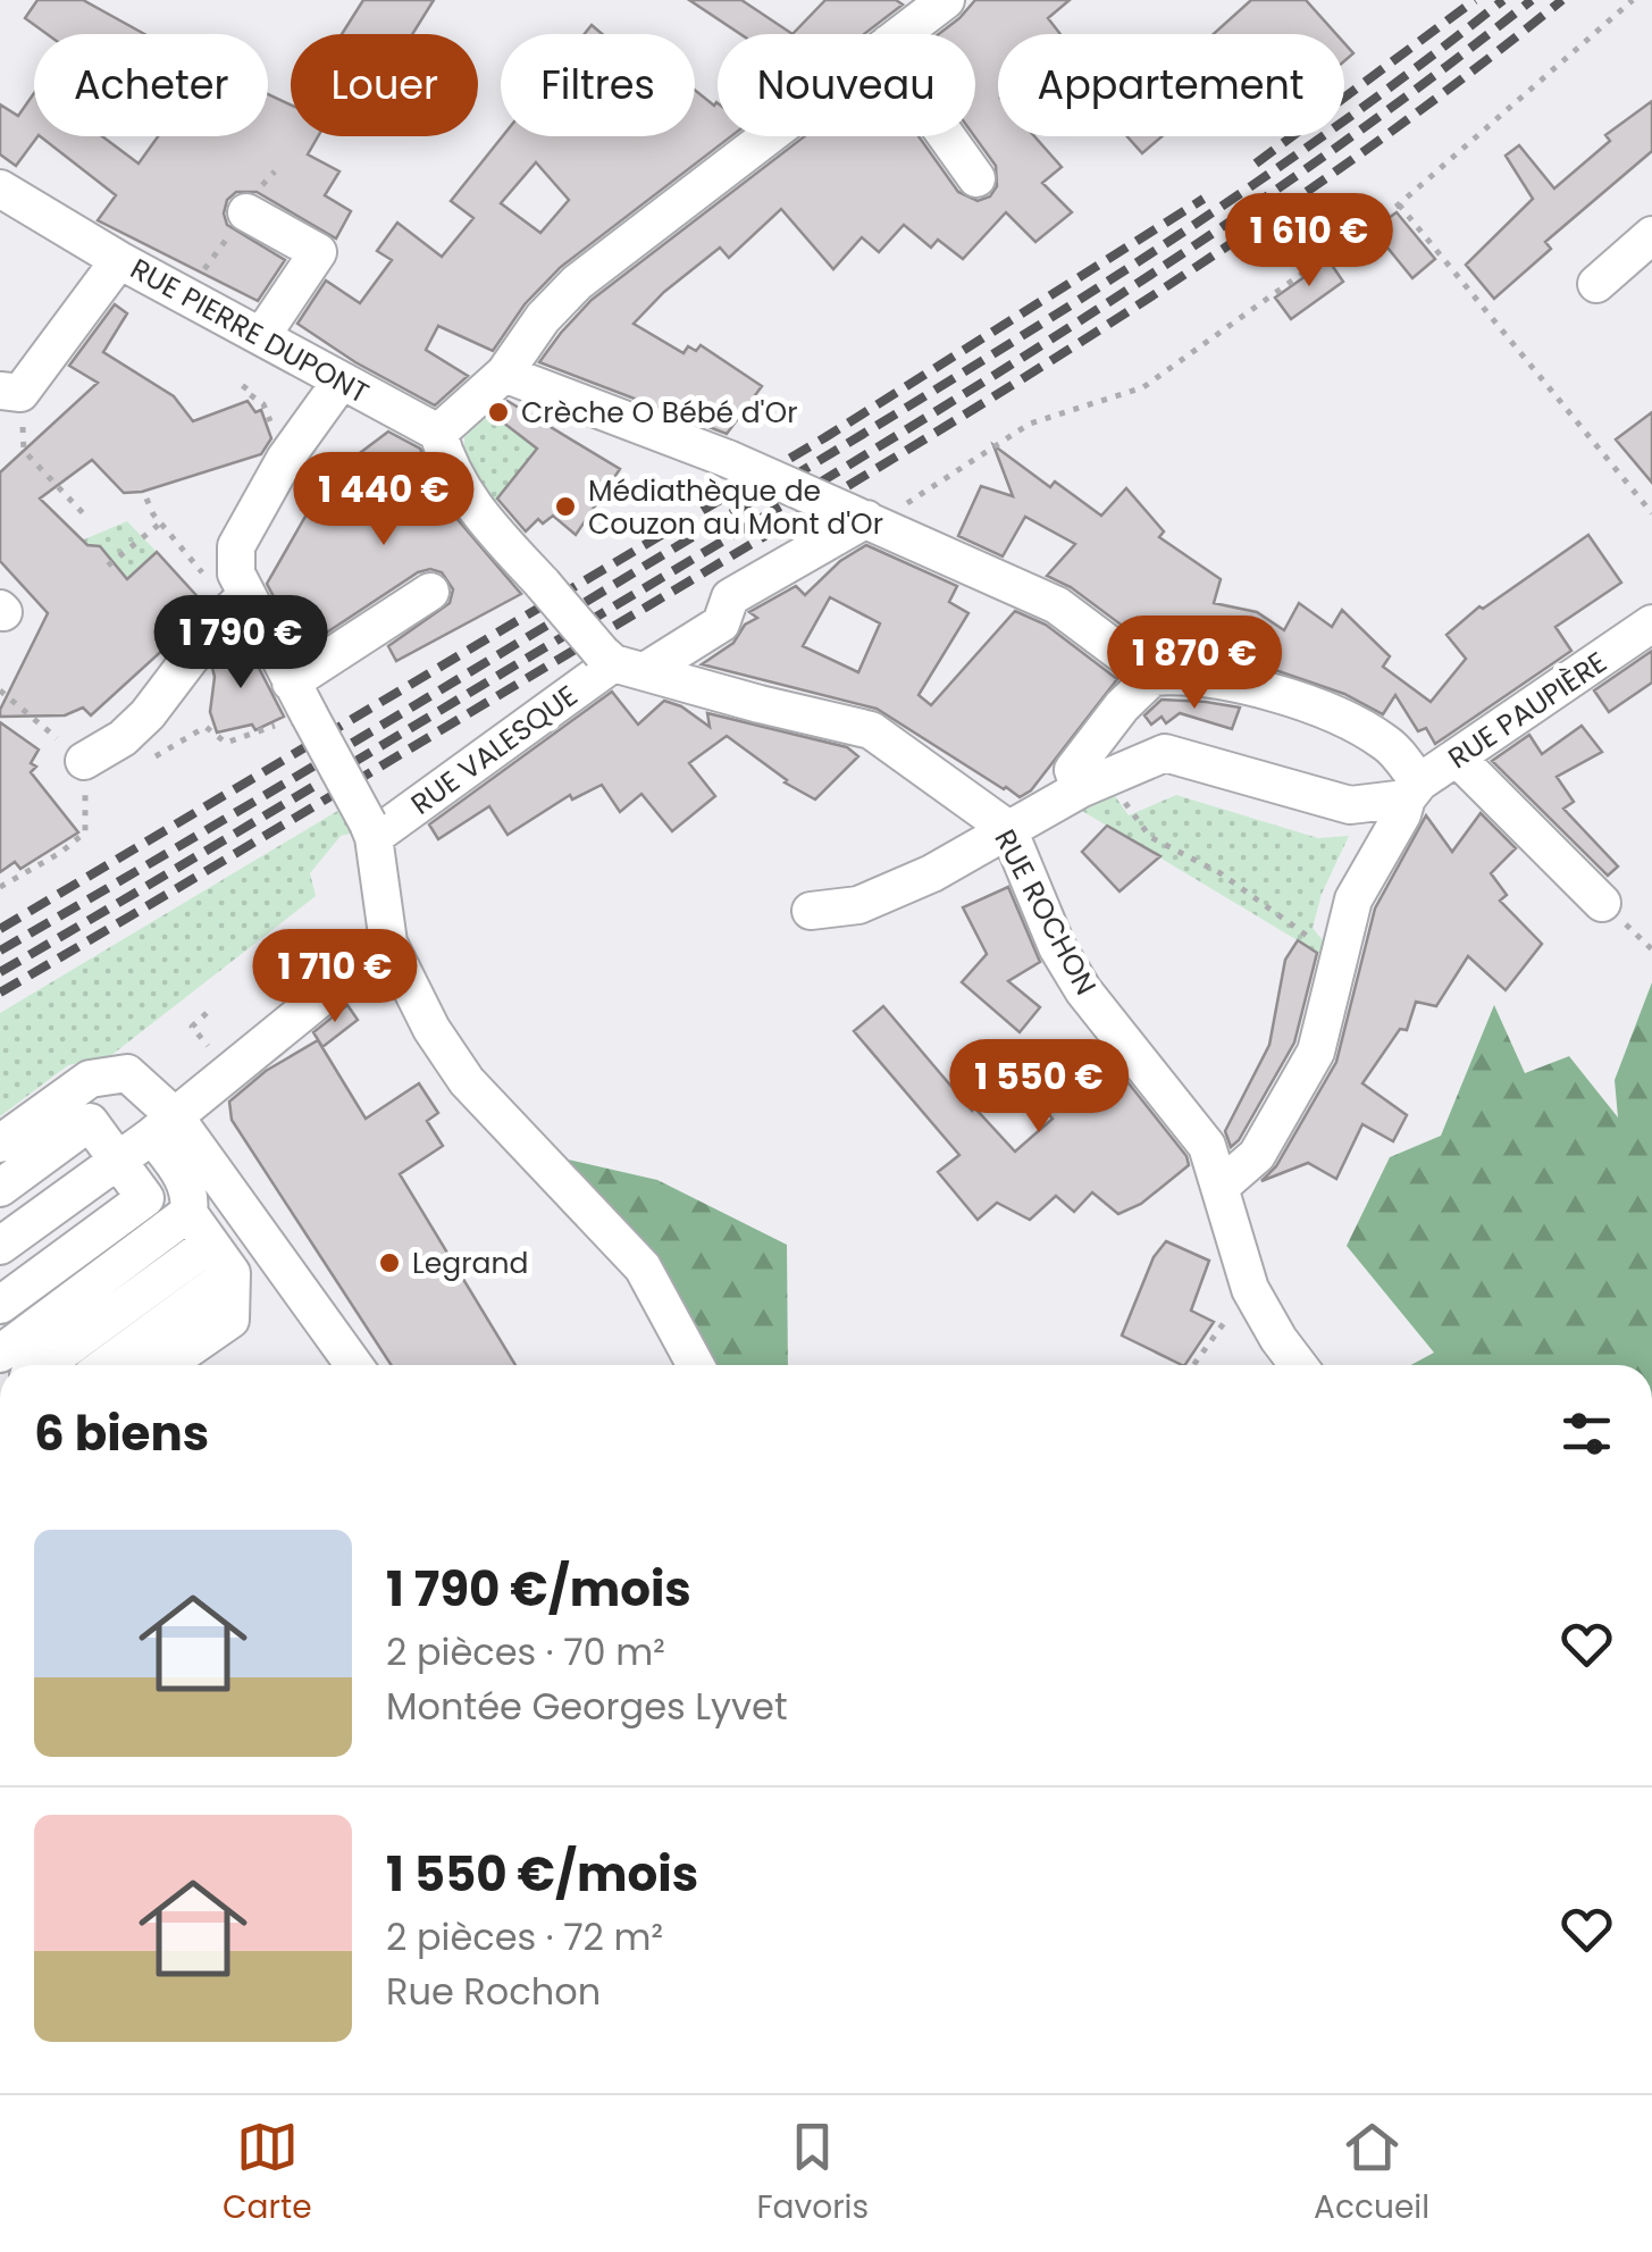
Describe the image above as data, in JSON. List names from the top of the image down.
{
  "streets": {
    "street": [
      "RUE PIERRE DUPONT",
      "RUE PAUPIÈRE",
      "RUE VALESQUE",
      "RUE ROCHON"
    ]
  },
  "crossings": [
    ["RUE VALESQUE", "RUE ROCHON"]
  ],
  "places": ["Crèche O Bébé d'Or", "Médiathèque de Couzon au Mont d'Or", "Legrand"],
  "page": {
    "chip": [
      "Acheter",
      "Louer",
      "Filtres",
      "Nouveau",
      "Appartement"
    ],
    "price": [
      "1 610 €",
      "1 440 €",
      "1 790 €",
      "1 870 €",
      "1 710 €",
      "1 550 €"
    ],
    "heading": "6 biens",
    "list": [
      {
        "name": "1 790 €/mois",
        "note": "2 pièces · 70 m² · Montée Georges Lyvet"
      },
      {
        "name": "1 550 €/mois",
        "note": "2 pièces · 72 m² · Rue Rochon"
      }
    ],
    "tabs": ["Carte", "Favoris", "Accueil"]
  }
}
